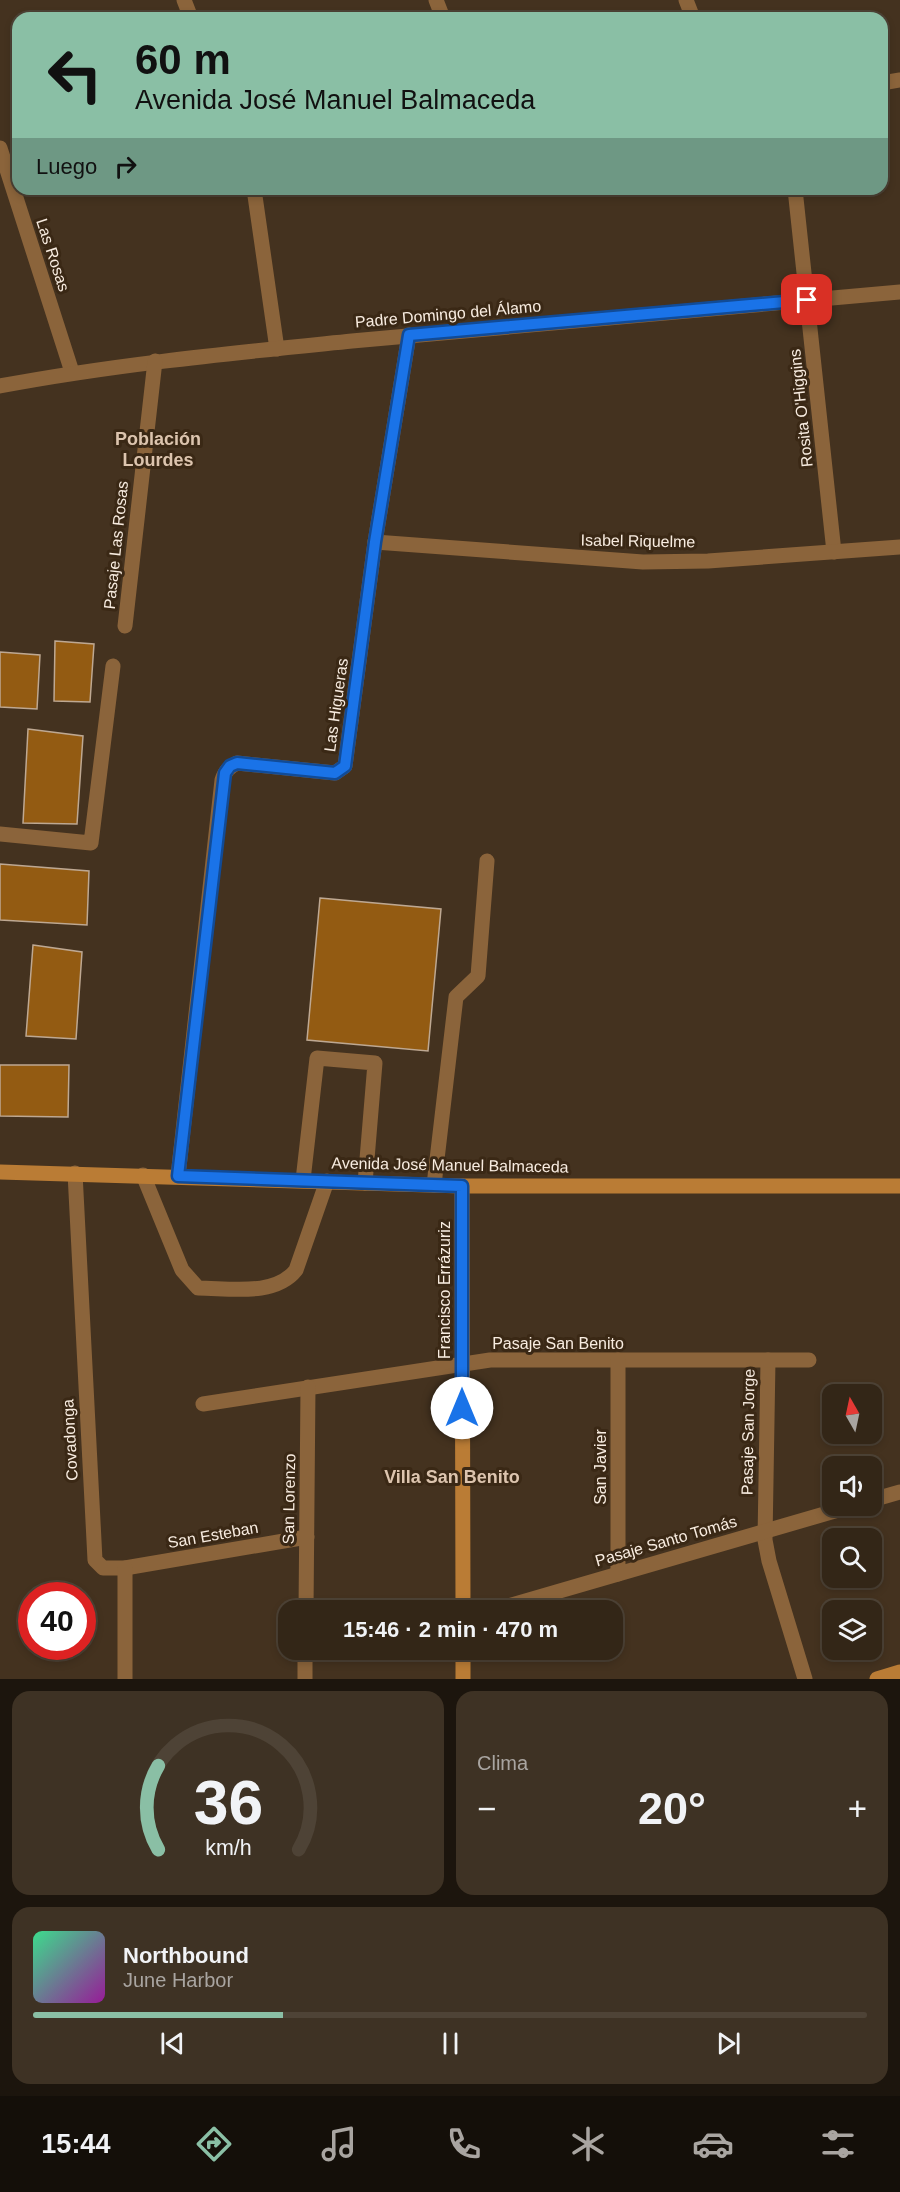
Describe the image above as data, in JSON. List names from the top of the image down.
{
  "streets": {
    "main road": ["Avenida José Manuel Balmaceda", "Francisco Errázuriz"],
    "street": [
      "Las Rosas",
      "Padre Domingo del Álamo",
      "Rosita O'Higgins",
      "Isabel Riquelme",
      "Pasaje Las Rosas",
      "Las Higueras",
      "Pasaje San Benito",
      "Pasaje San Jorge",
      "Covadonga",
      "San Javier",
      "San Lorenzo",
      "San Esteban",
      "Pasaje Santo Tomás"
    ]
  },
  "crossings": [
    ["Las Rosas", "Padre Domingo del Álamo"],
    ["Padre Domingo del Álamo", "Rosita O'Higgins"],
    ["Padre Domingo del Álamo", "Pasaje Las Rosas"],
    ["Padre Domingo del Álamo", "Las Higueras"],
    ["Rosita O'Higgins", "Isabel Riquelme"],
    ["Isabel Riquelme", "Las Higueras"],
    ["Las Higueras", "Avenida José Manuel Balmaceda"],
    ["Avenida José Manuel Balmaceda", "Francisco Errázuriz"],
    ["Avenida José Manuel Balmaceda", "Covadonga"],
    ["Francisco Errázuriz", "Pasaje San Benito"],
    ["Pasaje San Benito", "Pasaje San Jorge"],
    ["Pasaje San Benito", "San Javier"],
    ["Pasaje San Benito", "San Lorenzo"],
    ["Pasaje San Jorge", "Pasaje Santo Tomás"],
    ["Covadonga", "San Esteban"],
    ["San Javier", "Pasaje Santo Tomás"],
    ["San Lorenzo", "San Esteban"]
  ],
  "districts": ["Población Lourdes", "Villa San Benito"],
  "north": "top",
  "page": {
    "turn": ["60 m", "Avenida José Manuel Balmaceda"],
    "then": "Luego",
    "limit": "40",
    "trip": "15:46 · 2 min · 470 m",
    "tile": "Clima",
    "heat": ["−", "20°", "+"],
    "song": ["Northbound", "June Harbor"],
    "tabs": "15:44",
    "gauge": ["36", "km/h"]
  }
}
